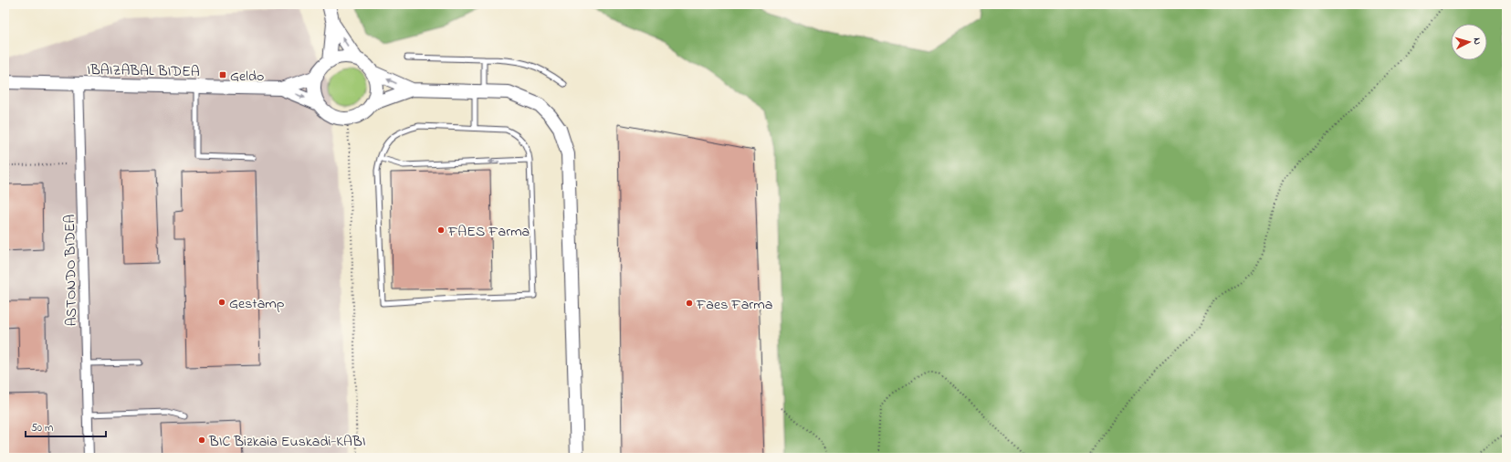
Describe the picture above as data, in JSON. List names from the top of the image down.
{
  "streets": {
    "street": ["IBAIZABAL BIDEA", "ASTONDO BIDEA"]
  },
  "crossings": [
    ["IBAIZABAL BIDEA", "ASTONDO BIDEA"]
  ],
  "places": {
    "transit": ["Geldo"],
    "other": [
      "FAES Farma",
      "Gestamp",
      "Faes Farma",
      "BIC Bizkaia Euskadi-KABI"
    ]
  },
  "scale_bar": "50 m",
  "north": "right"
}
